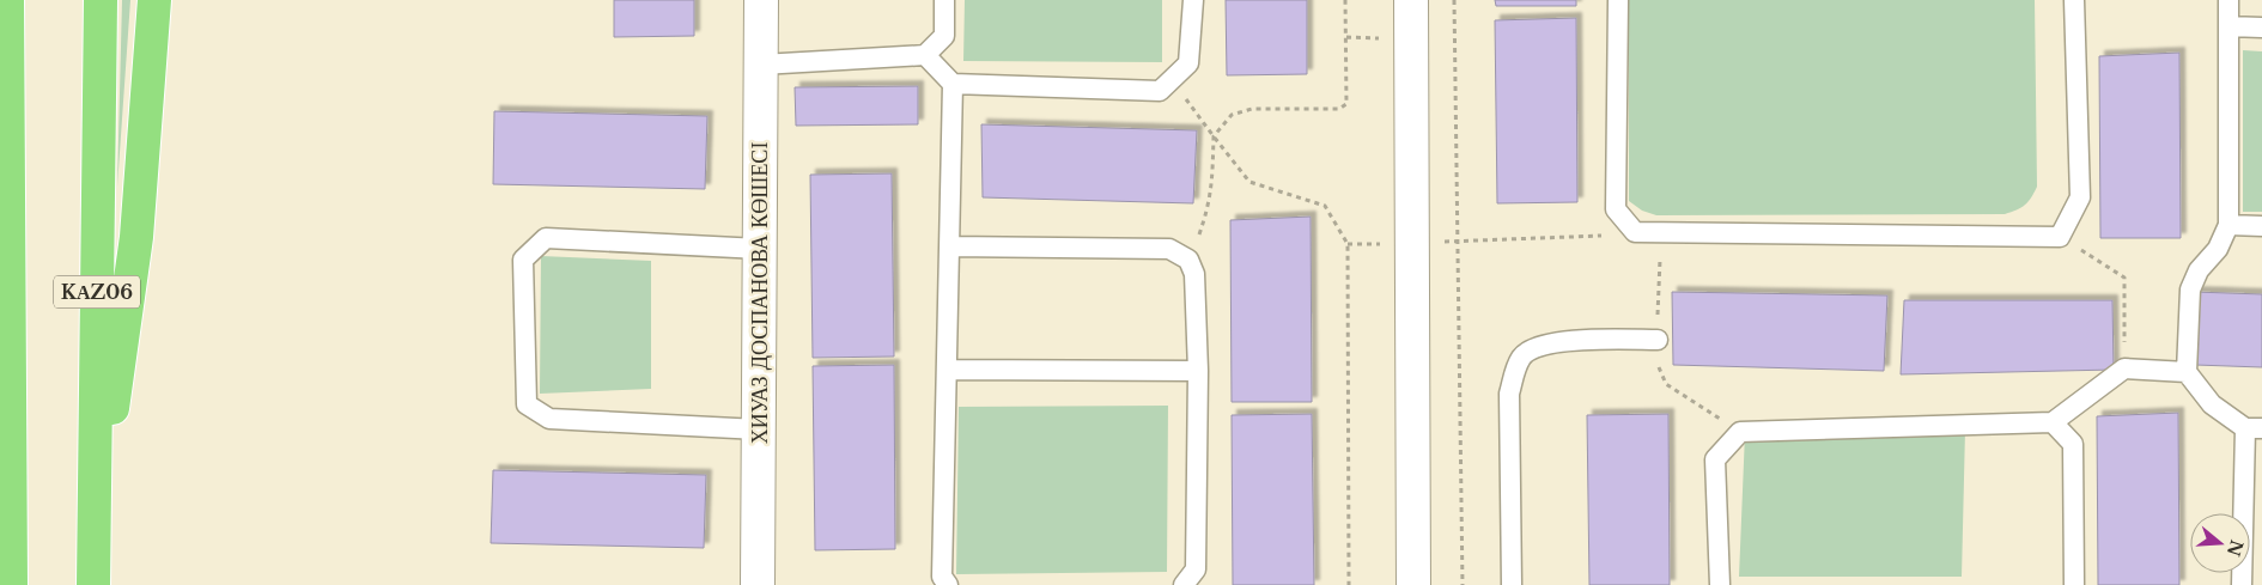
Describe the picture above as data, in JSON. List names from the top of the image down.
{
  "streets": {
    "highway": ["KАZ06"],
    "street": ["ХИУАЗ ДОСПАНОВА КӨШЕСІ"]
  },
  "north": "right"
}
